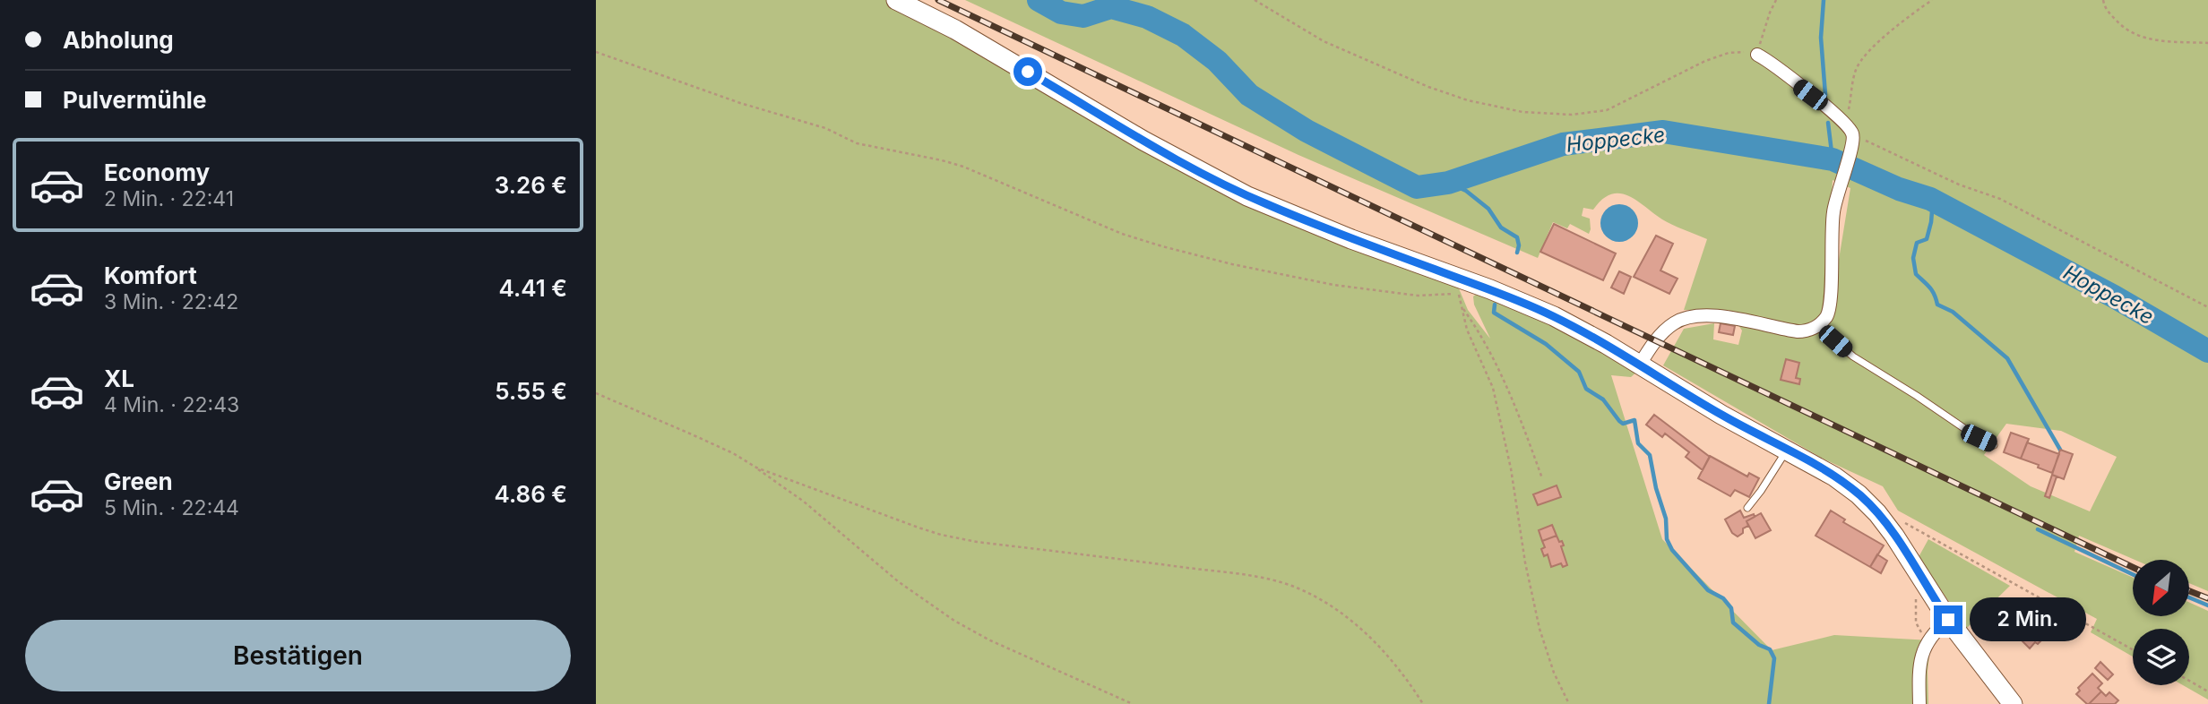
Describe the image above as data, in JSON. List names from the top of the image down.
{
  "water": ["Hoppecke"],
  "north": "bottom left",
  "page": {
    "banner": ["Abholung", "Pulvermühle"],
    "list": [
      {
        "name": "Economy",
        "note": "2 Min. · 22:41",
        "value": "3.26 €"
      },
      {
        "name": "Komfort",
        "note": "3 Min. · 22:42",
        "value": "4.41 €"
      },
      {
        "name": "XL",
        "note": "4 Min. · 22:43",
        "value": "5.55 €"
      },
      {
        "name": "Green",
        "note": "5 Min. · 22:44",
        "value": "4.86 €"
      }
    ],
    "bubble": "2 Min.",
    "buttons": "Bestätigen"
  }
}
